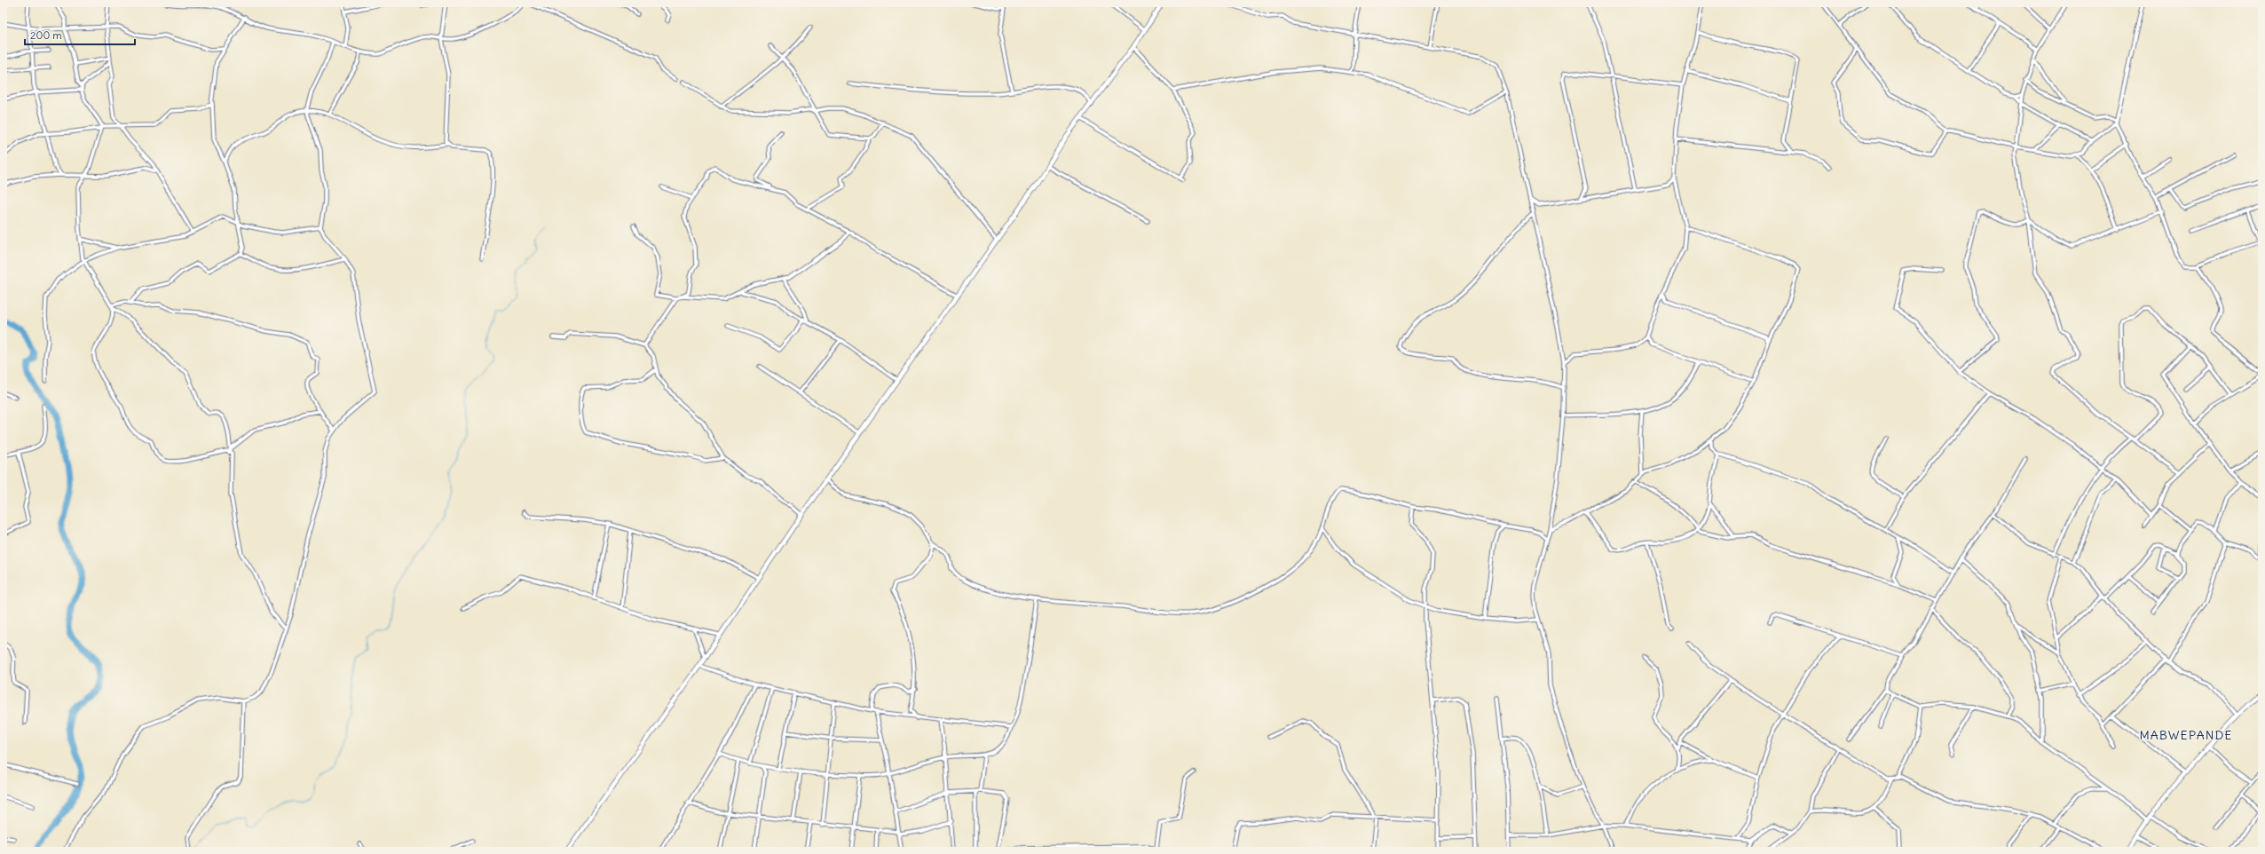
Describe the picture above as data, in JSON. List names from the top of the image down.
{
  "districts": ["MABWEPANDE"],
  "scale_bar": "200 m"
}
